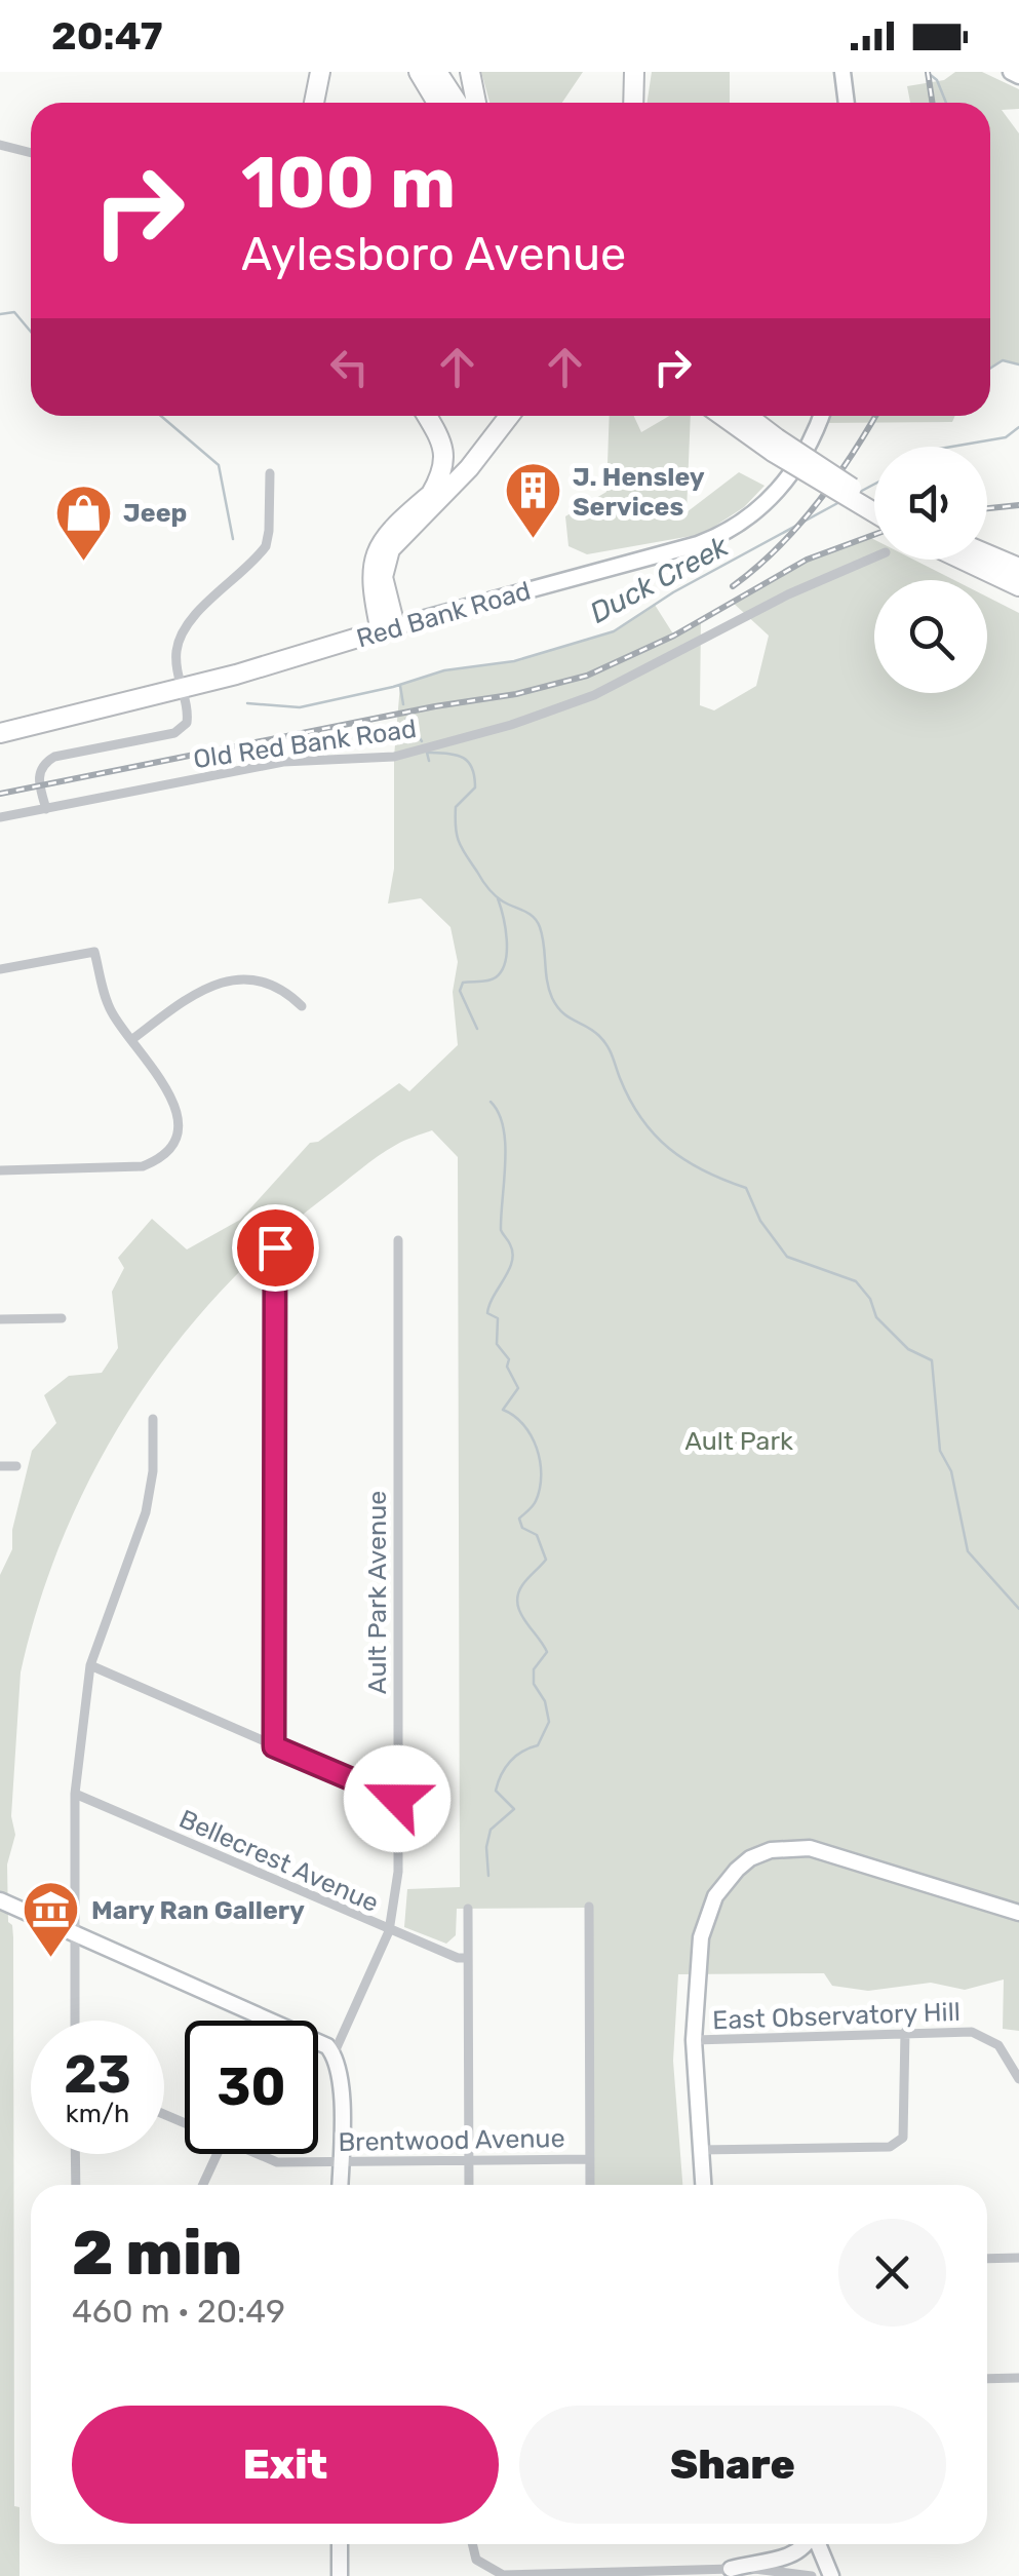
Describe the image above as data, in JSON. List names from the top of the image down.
{
  "streets": {
    "highway": ["Red Bank Road"],
    "street": [
      "Old Red Bank Road",
      "Ault Park Avenue",
      "Bellecrest Avenue",
      "East Observatory Hill",
      "Brentwood Avenue"
    ]
  },
  "crossings": [
    ["Ault Park Avenue", "Bellecrest Avenue"]
  ],
  "water": ["Duck Creek"],
  "parks": ["Ault Park"],
  "places": {
    "building": ["J. Hensley Services"],
    "shop": ["Jeep"],
    "museum": ["Mary Ran Gallery"]
  },
  "page": {
    "status": "20:47",
    "turn": ["100 m", "Aylesboro Avenue"],
    "speed": "23 km/h",
    "limit": "30",
    "heading": ["2 min", "460 m · 20:49"],
    "buttons": ["Exit", "Share"]
  }
}
